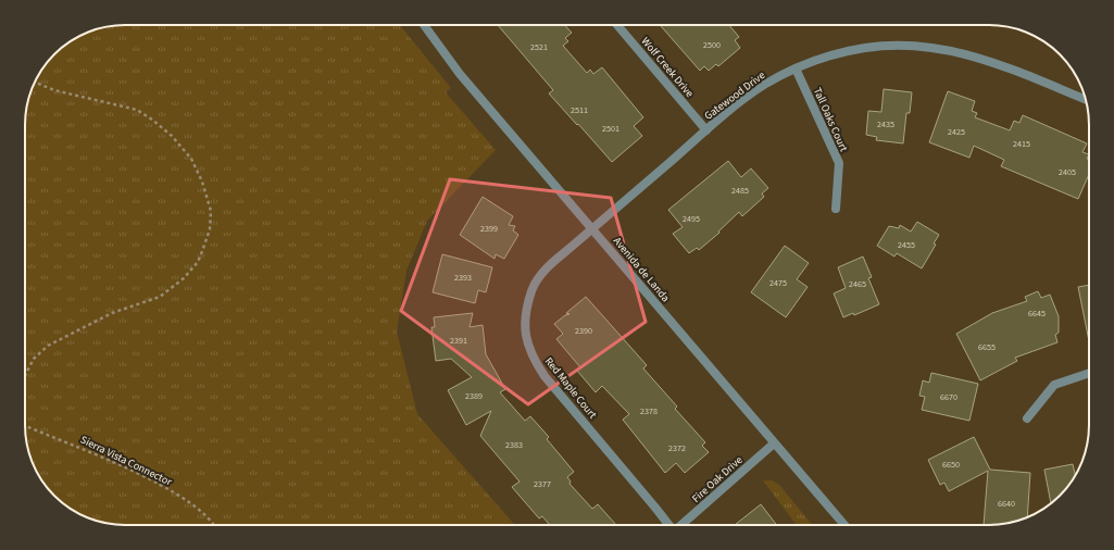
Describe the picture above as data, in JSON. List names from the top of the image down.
{
  "streets": {
    "street": [
      "Wolf Creek Drive",
      "Gatewood Drive",
      "Tall Oaks Court",
      "Avenida de Landa",
      "Red Maple Court",
      "Fire Oak Drive"
    ],
    "path": ["Sierra Vista Connector"]
  },
  "crossings": [
    ["Wolf Creek Drive", "Gatewood Drive"],
    ["Gatewood Drive", "Tall Oaks Court"],
    ["Gatewood Drive", "Avenida de Landa"],
    ["Gatewood Drive", "Red Maple Court"],
    ["Avenida de Landa", "Red Maple Court"],
    ["Avenida de Landa", "Fire Oak Drive"]
  ],
  "house_numbers": [
    "2500",
    "2521",
    "2511",
    "2435",
    "2501",
    "2425",
    "2415",
    "2405",
    "2485",
    "2495",
    "2399",
    "2455",
    "2393",
    "2475",
    "2465",
    "6645",
    "2390",
    "2391",
    "6655",
    "2389",
    "6670",
    "2378",
    "2383",
    "2372",
    "6650",
    "2377",
    "6640"
  ]
}
